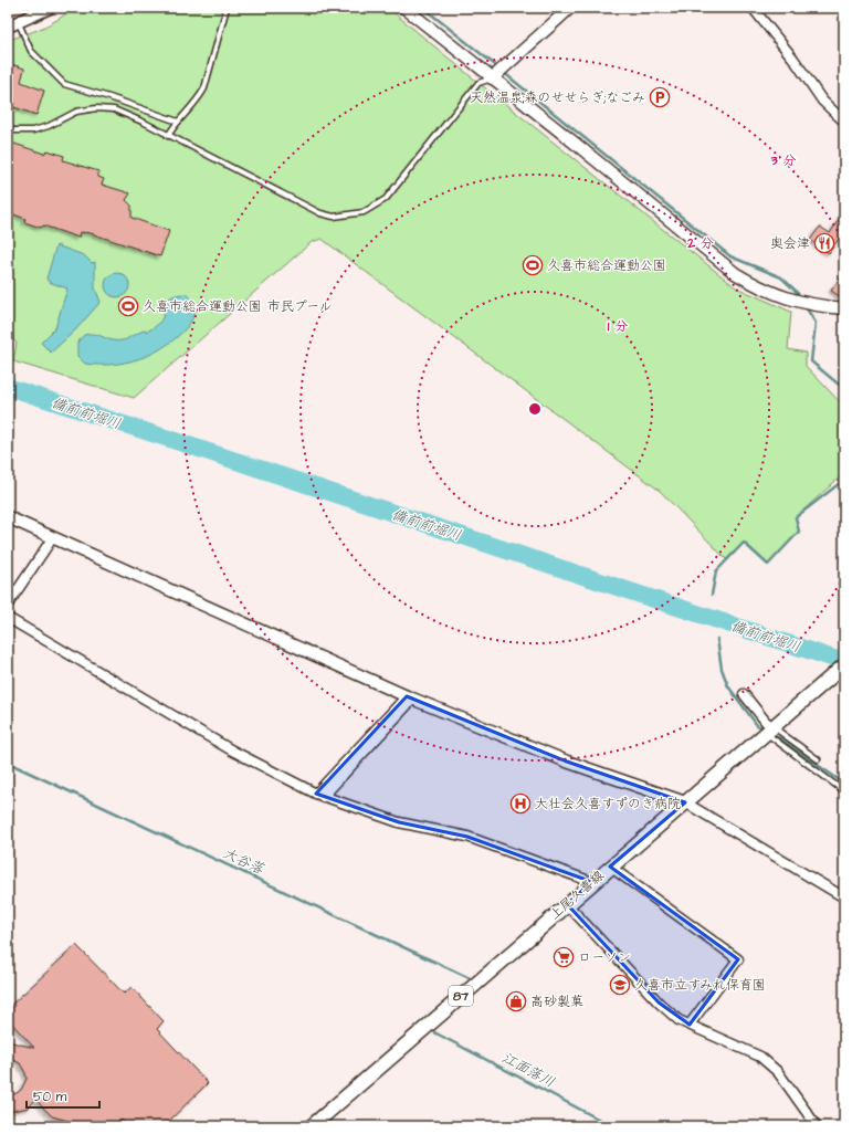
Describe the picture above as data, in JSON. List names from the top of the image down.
{
  "streets": {
    "main road": ["上尾久喜線", "87"]
  },
  "water": ["備前前堀川", "大谷落", "江面落川"],
  "places": {
    "parking": ["天然温泉;森のせせらぎ;なごみ"],
    "restaurant": ["奥会津"],
    "sports": ["久喜市総合運動公園", "久喜市総合運動公園 市民プール"],
    "hospital": ["大壮会久喜すずのき病院"],
    "supermarket": ["ローソン"],
    "school or university": ["久喜市立すみれ保育園"],
    "shop": ["高砂製菓"]
  },
  "scale_bar": "50 m",
  "rings": ["3 分", "2 分", "1 分"]
}
